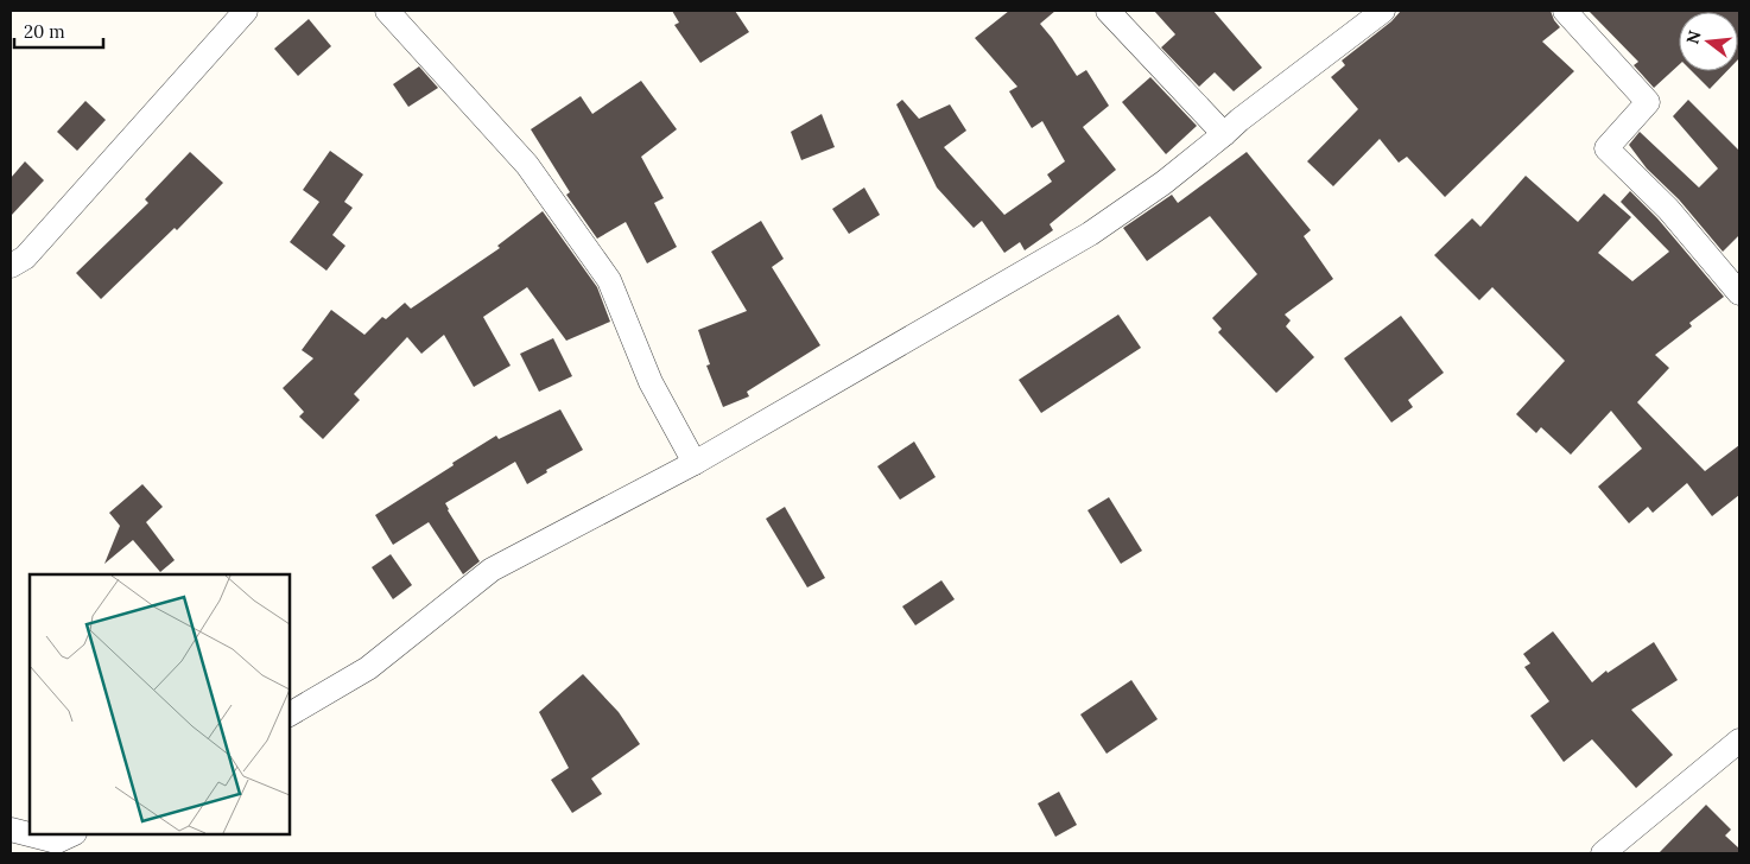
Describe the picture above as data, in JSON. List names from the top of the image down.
{
  "scale_bar": "20 m",
  "north": "left"
}
